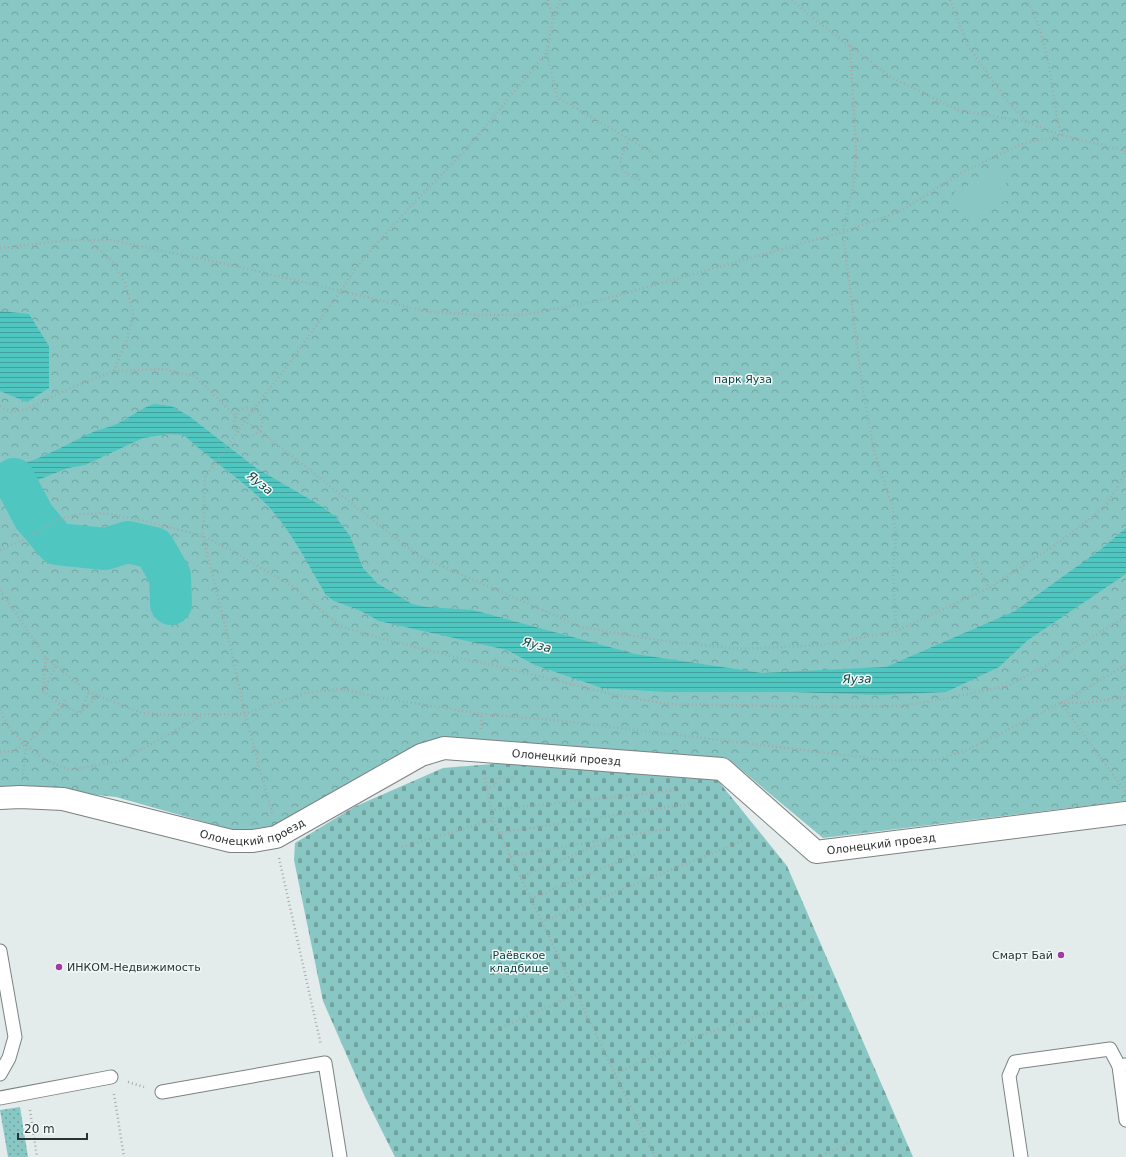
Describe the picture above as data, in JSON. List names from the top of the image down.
{
  "streets": {
    "street": ["Олонецкий проезд"]
  },
  "water": ["Яуза"],
  "parks": ["парк Яуза", "Раёвское кладбище"],
  "places": ["Смарт Бай", "ИНКОМ-Недвижимость"],
  "scale_bar": "20 m"
}
